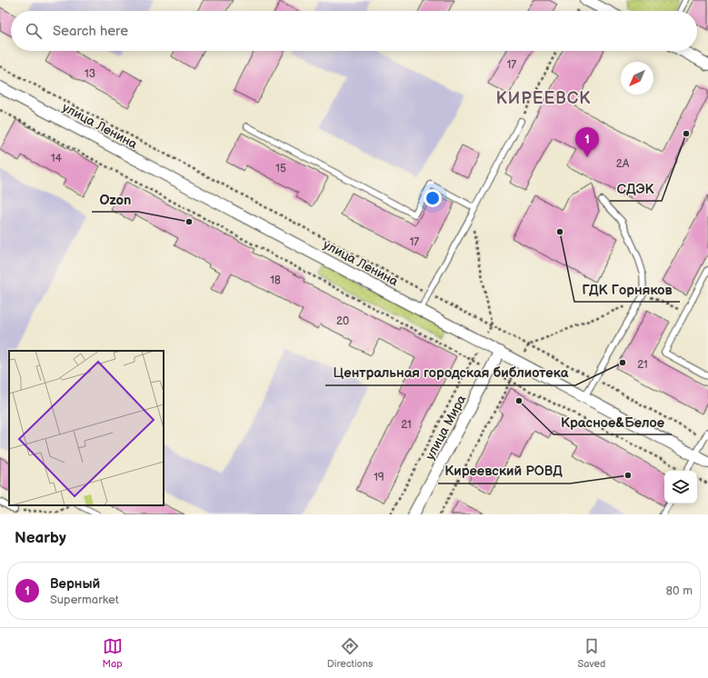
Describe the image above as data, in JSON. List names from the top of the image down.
{
  "streets": {
    "street": ["улица Ленина", "улица Мира"]
  },
  "crossings": [
    ["улица Ленина", "улица Мира"]
  ],
  "districts": ["КИРЕЕВСК"],
  "places": [
    "СДЭК",
    "Ozon",
    "ГДК Горняков",
    "Центральная городская библиотека",
    "Красное&Белое",
    "Киреевский РОВД"
  ],
  "house_numbers": [
    "17",
    "13",
    "14",
    "2А",
    "15",
    "17",
    "18",
    "20",
    "21",
    "21",
    "19"
  ],
  "north": "bottom left",
  "page": {
    "search": "Search here",
    "pins": "1",
    "heading": "Nearby",
    "list": [
      {
        "mark": "1",
        "name": "Верный",
        "note": "Supermarket",
        "value": "80 m"
      }
    ],
    "nav": ["Map", "Directions", "Saved"]
  }
}
